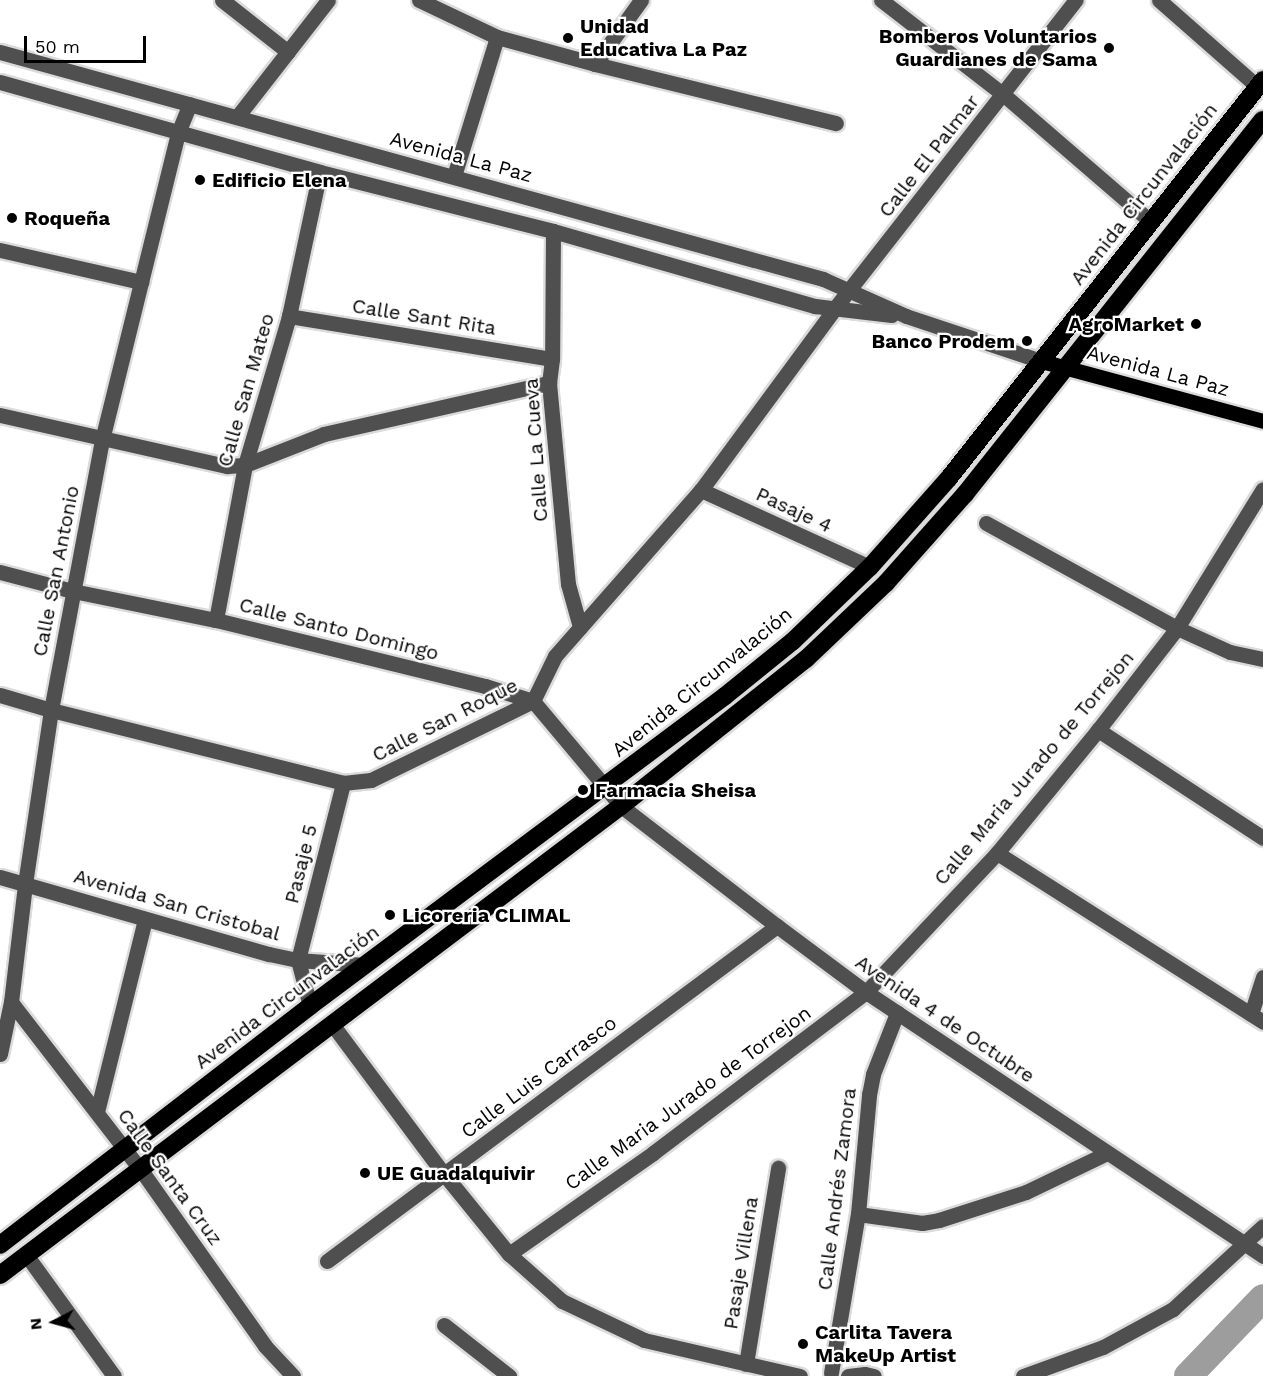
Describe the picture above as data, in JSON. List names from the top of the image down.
{
  "streets": {
    "highway": ["Avenida Circunvalación"],
    "main road": ["Avenida La Paz"],
    "street": [
      "Calle El Palmar",
      "Calle Sant Rita",
      "Calle San Mateo",
      "Calle La Cueva",
      "Pasaje 4",
      "Calle San Antonio",
      "Calle Santo Domingo",
      "Calle San Roque",
      "Calle Maria Jurado de Torrejon",
      "Pasaje 5",
      "Avenida San Cristobal",
      "Avenida 4 de Octubre",
      "Calle Luis Carrasco",
      "Calle Santa Cruz",
      "Calle Andrés Zamora",
      "Pasaje Villena"
    ]
  },
  "crossings": [
    ["Calle El Palmar", "Avenida La Paz"],
    ["Calle El Palmar", "Calle San Roque"],
    ["Avenida La Paz", "Avenida Circunvalación"],
    ["Avenida La Paz", "Calle San Mateo"],
    ["Avenida La Paz", "Calle La Cueva"],
    ["Avenida La Paz", "Calle San Antonio"],
    ["Avenida La Paz", "Calle San Roque"],
    ["Avenida Circunvalación", "Pasaje 4"],
    ["Avenida Circunvalación", "Calle Santo Domingo"],
    ["Avenida Circunvalación", "Avenida San Cristobal"],
    ["Avenida Circunvalación", "Calle Santa Cruz"],
    ["Calle Sant Rita", "Calle San Mateo"],
    ["Calle Sant Rita", "Calle La Cueva"],
    ["Calle San Mateo", "Calle Santo Domingo"],
    ["Calle La Cueva", "Calle San Roque"],
    ["Pasaje 4", "Calle San Roque"],
    ["Calle San Antonio", "Calle Santo Domingo"],
    ["Calle San Antonio", "Calle San Roque"],
    ["Calle San Antonio", "Avenida San Cristobal"],
    ["Calle San Antonio", "Calle Santa Cruz"],
    ["Calle Santo Domingo", "Calle San Roque"],
    ["Calle Santo Domingo", "Avenida 4 de Octubre"],
    ["Calle San Roque", "Pasaje 5"],
    ["Calle Maria Jurado de Torrejon", "Avenida 4 de Octubre"],
    ["Pasaje 5", "Avenida San Cristobal"],
    ["Avenida 4 de Octubre", "Calle Luis Carrasco"],
    ["Avenida 4 de Octubre", "Calle Andrés Zamora"]
  ],
  "places": [
    "Unidad Educativa La Paz",
    "Bomberos Voluntarios Guardianes de Sama",
    "Edificio Elena",
    "Roqueña",
    "AgroMarket",
    "Banco Prodem",
    "Farmacia Sheisa",
    "Licoreria CLIMAL",
    "UE Guadalquivir",
    "Carlita Tavera MakeUp Artist"
  ],
  "scale_bar": "50 m",
  "north": "left"
}
